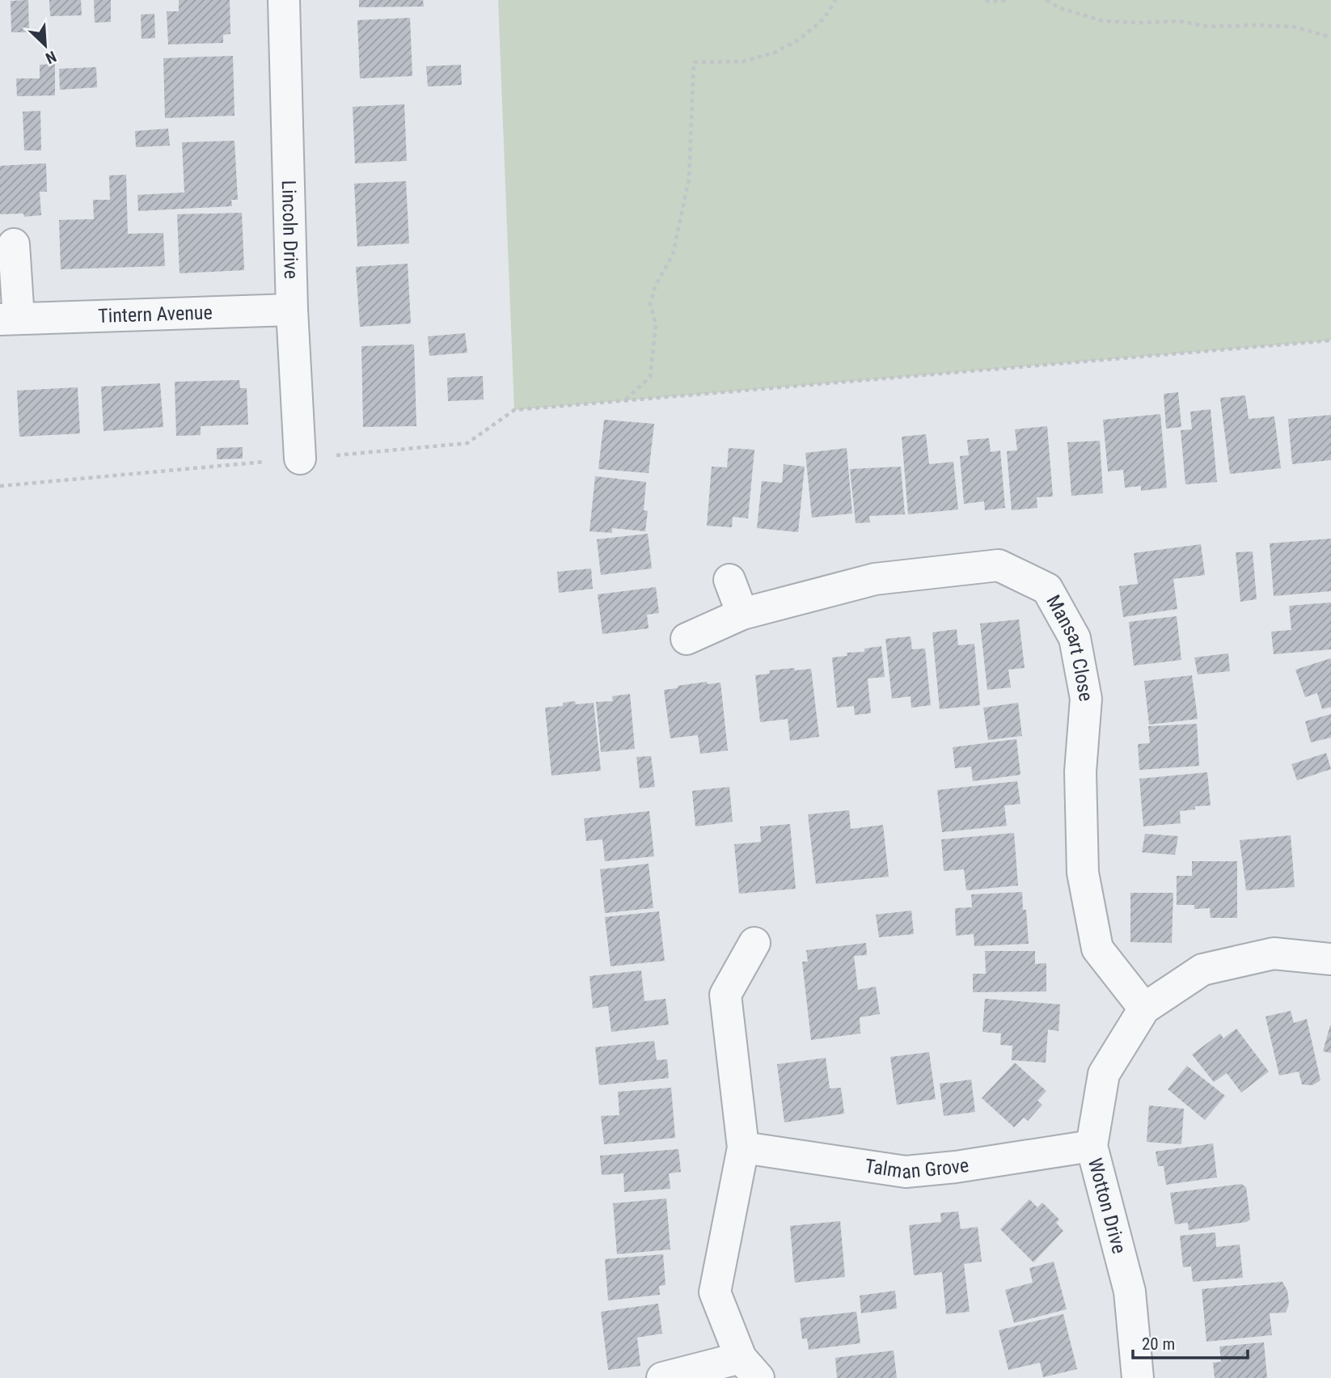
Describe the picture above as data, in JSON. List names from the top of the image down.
{
  "streets": {
    "street": [
      "Lincoln Drive",
      "Tintern Avenue",
      "Mansart Close",
      "Talman Grove",
      "Wotton Drive"
    ]
  },
  "crossings": [
    ["Lincoln Drive", "Tintern Avenue"],
    ["Mansart Close", "Wotton Drive"],
    ["Talman Grove", "Wotton Drive"]
  ],
  "scale_bar": "20 m",
  "north": "bottom right"
}
